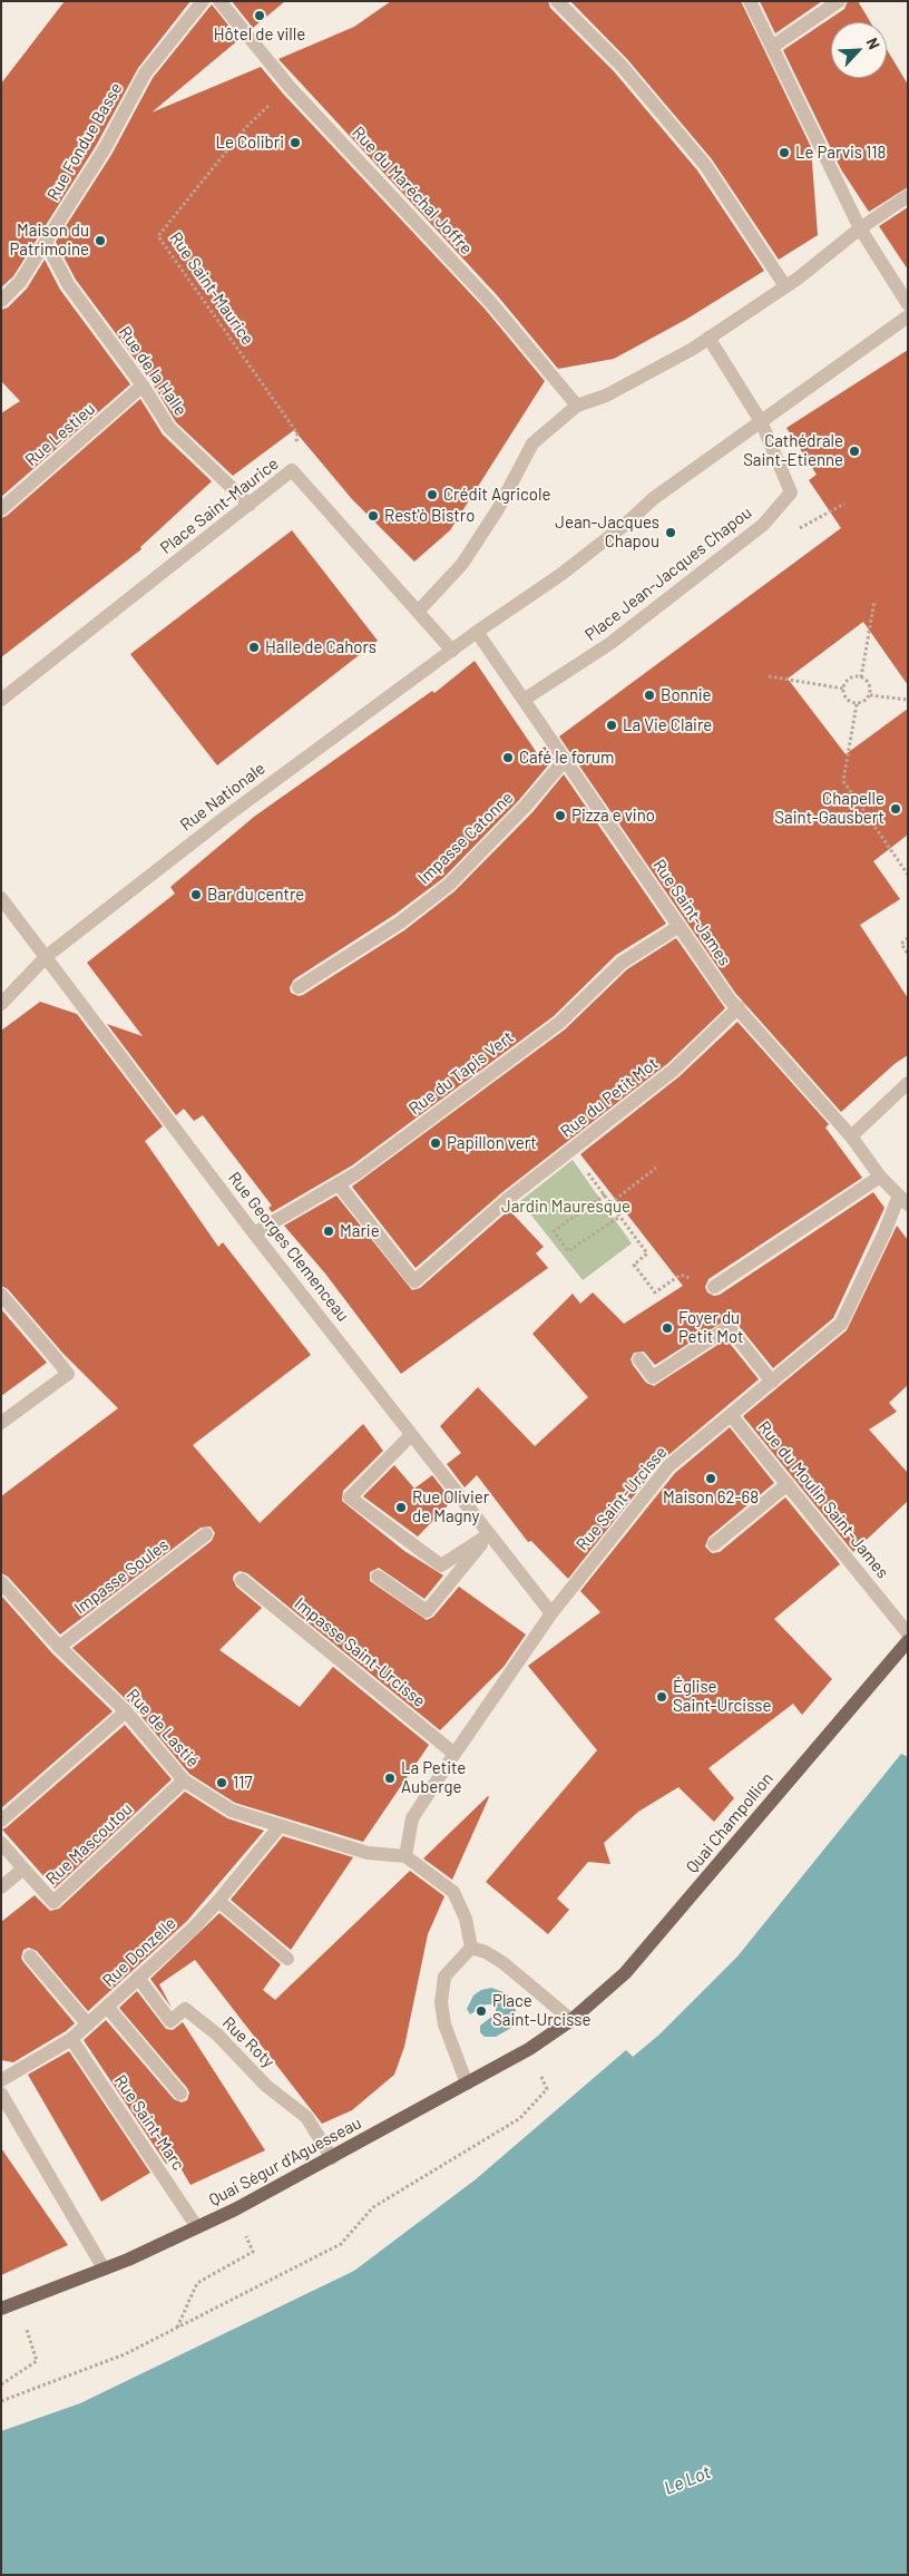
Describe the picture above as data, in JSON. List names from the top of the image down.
{
  "streets": {
    "main road": ["Quai Champollion", "Quai Ségur d'Aguesseau"],
    "street": [
      "Rue Fondue Basse",
      "Rue du Maréchal Joffre",
      "Rue de la Halle",
      "Rue Lestieu",
      "Place Saint-Maurice",
      "Place Jean-Jacques Chapou",
      "Rue Nationale",
      "Impasse Catonne",
      "Rue Saint-James",
      "Rue du Tapis Vert",
      "Rue du Petit Mot",
      "Rue Georges Clemenceau",
      "Rue Saint-Urcisse",
      "Rue du Moulin Saint-James",
      "Impasse Soules",
      "Impasse Saint-Urcisse",
      "Rue de Lastié",
      "Rue Mascoutou",
      "Rue Donzelle",
      "Rue Roty",
      "Rue Saint-Marc"
    ],
    "path": ["Rue Saint-Maurice"]
  },
  "crossings": [
    ["Rue Fondue Basse", "Rue de la Halle"],
    ["Rue du Maréchal Joffre", "Rue Saint-Maurice"],
    ["Rue Saint-Maurice", "Place Saint-Maurice"],
    ["Rue de la Halle", "Rue Lestieu"],
    ["Rue de la Halle", "Place Saint-Maurice"],
    ["Place Saint-Maurice", "Rue Nationale"],
    ["Place Jean-Jacques Chapou", "Rue Saint-James"],
    ["Rue Nationale", "Rue Saint-James"],
    ["Rue Nationale", "Rue Georges Clemenceau"],
    ["Impasse Catonne", "Rue Saint-James"],
    ["Rue Saint-James", "Rue du Tapis Vert"],
    ["Rue Saint-James", "Rue du Petit Mot"],
    ["Rue Saint-James", "Rue Saint-Urcisse"],
    ["Rue du Tapis Vert", "Rue du Petit Mot"],
    ["Rue du Tapis Vert", "Rue Georges Clemenceau"],
    ["Rue Georges Clemenceau", "Rue Saint-Urcisse"],
    ["Rue Saint-Urcisse", "Rue du Moulin Saint-James"],
    ["Rue Saint-Urcisse", "Impasse Saint-Urcisse"],
    ["Rue Saint-Urcisse", "Rue de Lastié"],
    ["Impasse Soules", "Rue de Lastié"],
    ["Rue de Lastié", "Rue Mascoutou"],
    ["Rue de Lastié", "Rue Donzelle"],
    ["Quai Champollion", "Quai Ségur d'Aguesseau"],
    ["Rue Donzelle", "Rue Roty"],
    ["Rue Donzelle", "Rue Saint-Marc"],
    ["Rue Roty", "Quai Ségur d'Aguesseau"],
    ["Rue Saint-Marc", "Quai Ségur d'Aguesseau"]
  ],
  "water": ["Le Lot"],
  "parks": ["Jardin Mauresque"],
  "places": [
    "Hôtel de ville",
    "Le Colibri",
    "Le Parvis 118",
    "Maison du Patrimoine",
    "Cathédrale Saint-Etienne",
    "Crédit Agricole",
    "Rest'ò Bistro",
    "Jean-Jacques Chapou",
    "Halle de Cahors",
    "Bonnie",
    "La Vie Claire",
    "Café le forum",
    "Chapelle Saint-Gausbert",
    "Pizza e vino",
    "Bar du centre",
    "Papillon vert",
    "Marie",
    "Foyer du Petit Mot",
    "Maison 62-68",
    "Rue Olivier de Magny",
    "Église Saint-Urcisse",
    "La Petite Auberge",
    "117",
    "Place Saint-Urcisse"
  ],
  "north": "top right"
}
